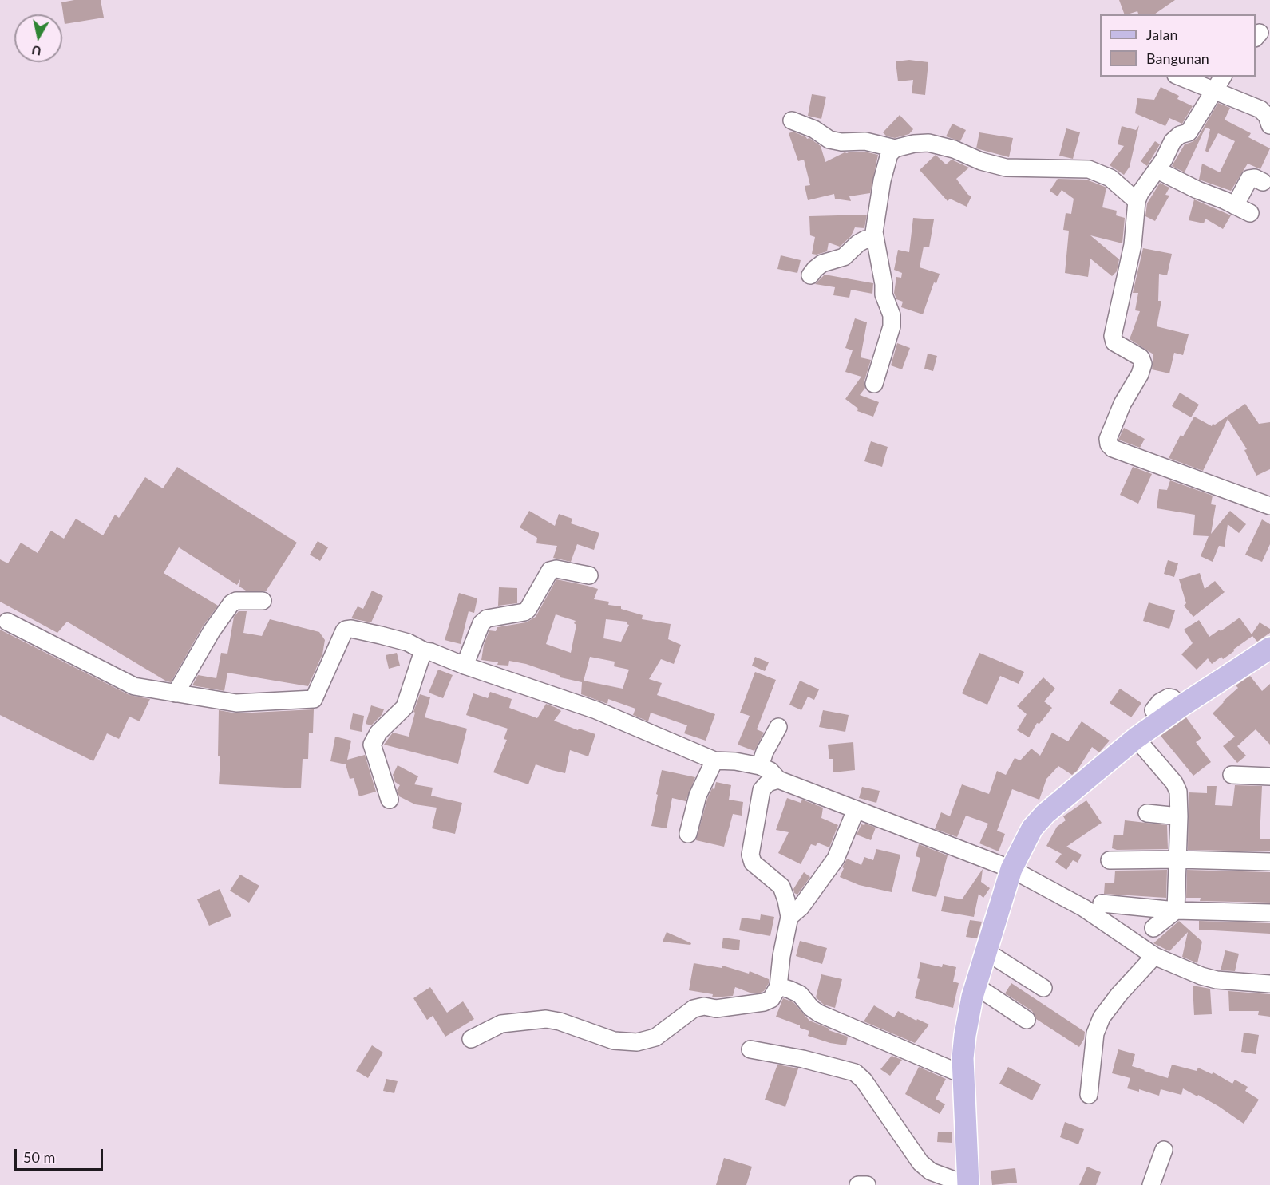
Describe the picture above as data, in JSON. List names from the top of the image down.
{
  "legend": ["Jalan", "Bangunan"],
  "scale_bar": "50 m",
  "north": "bottom"
}
